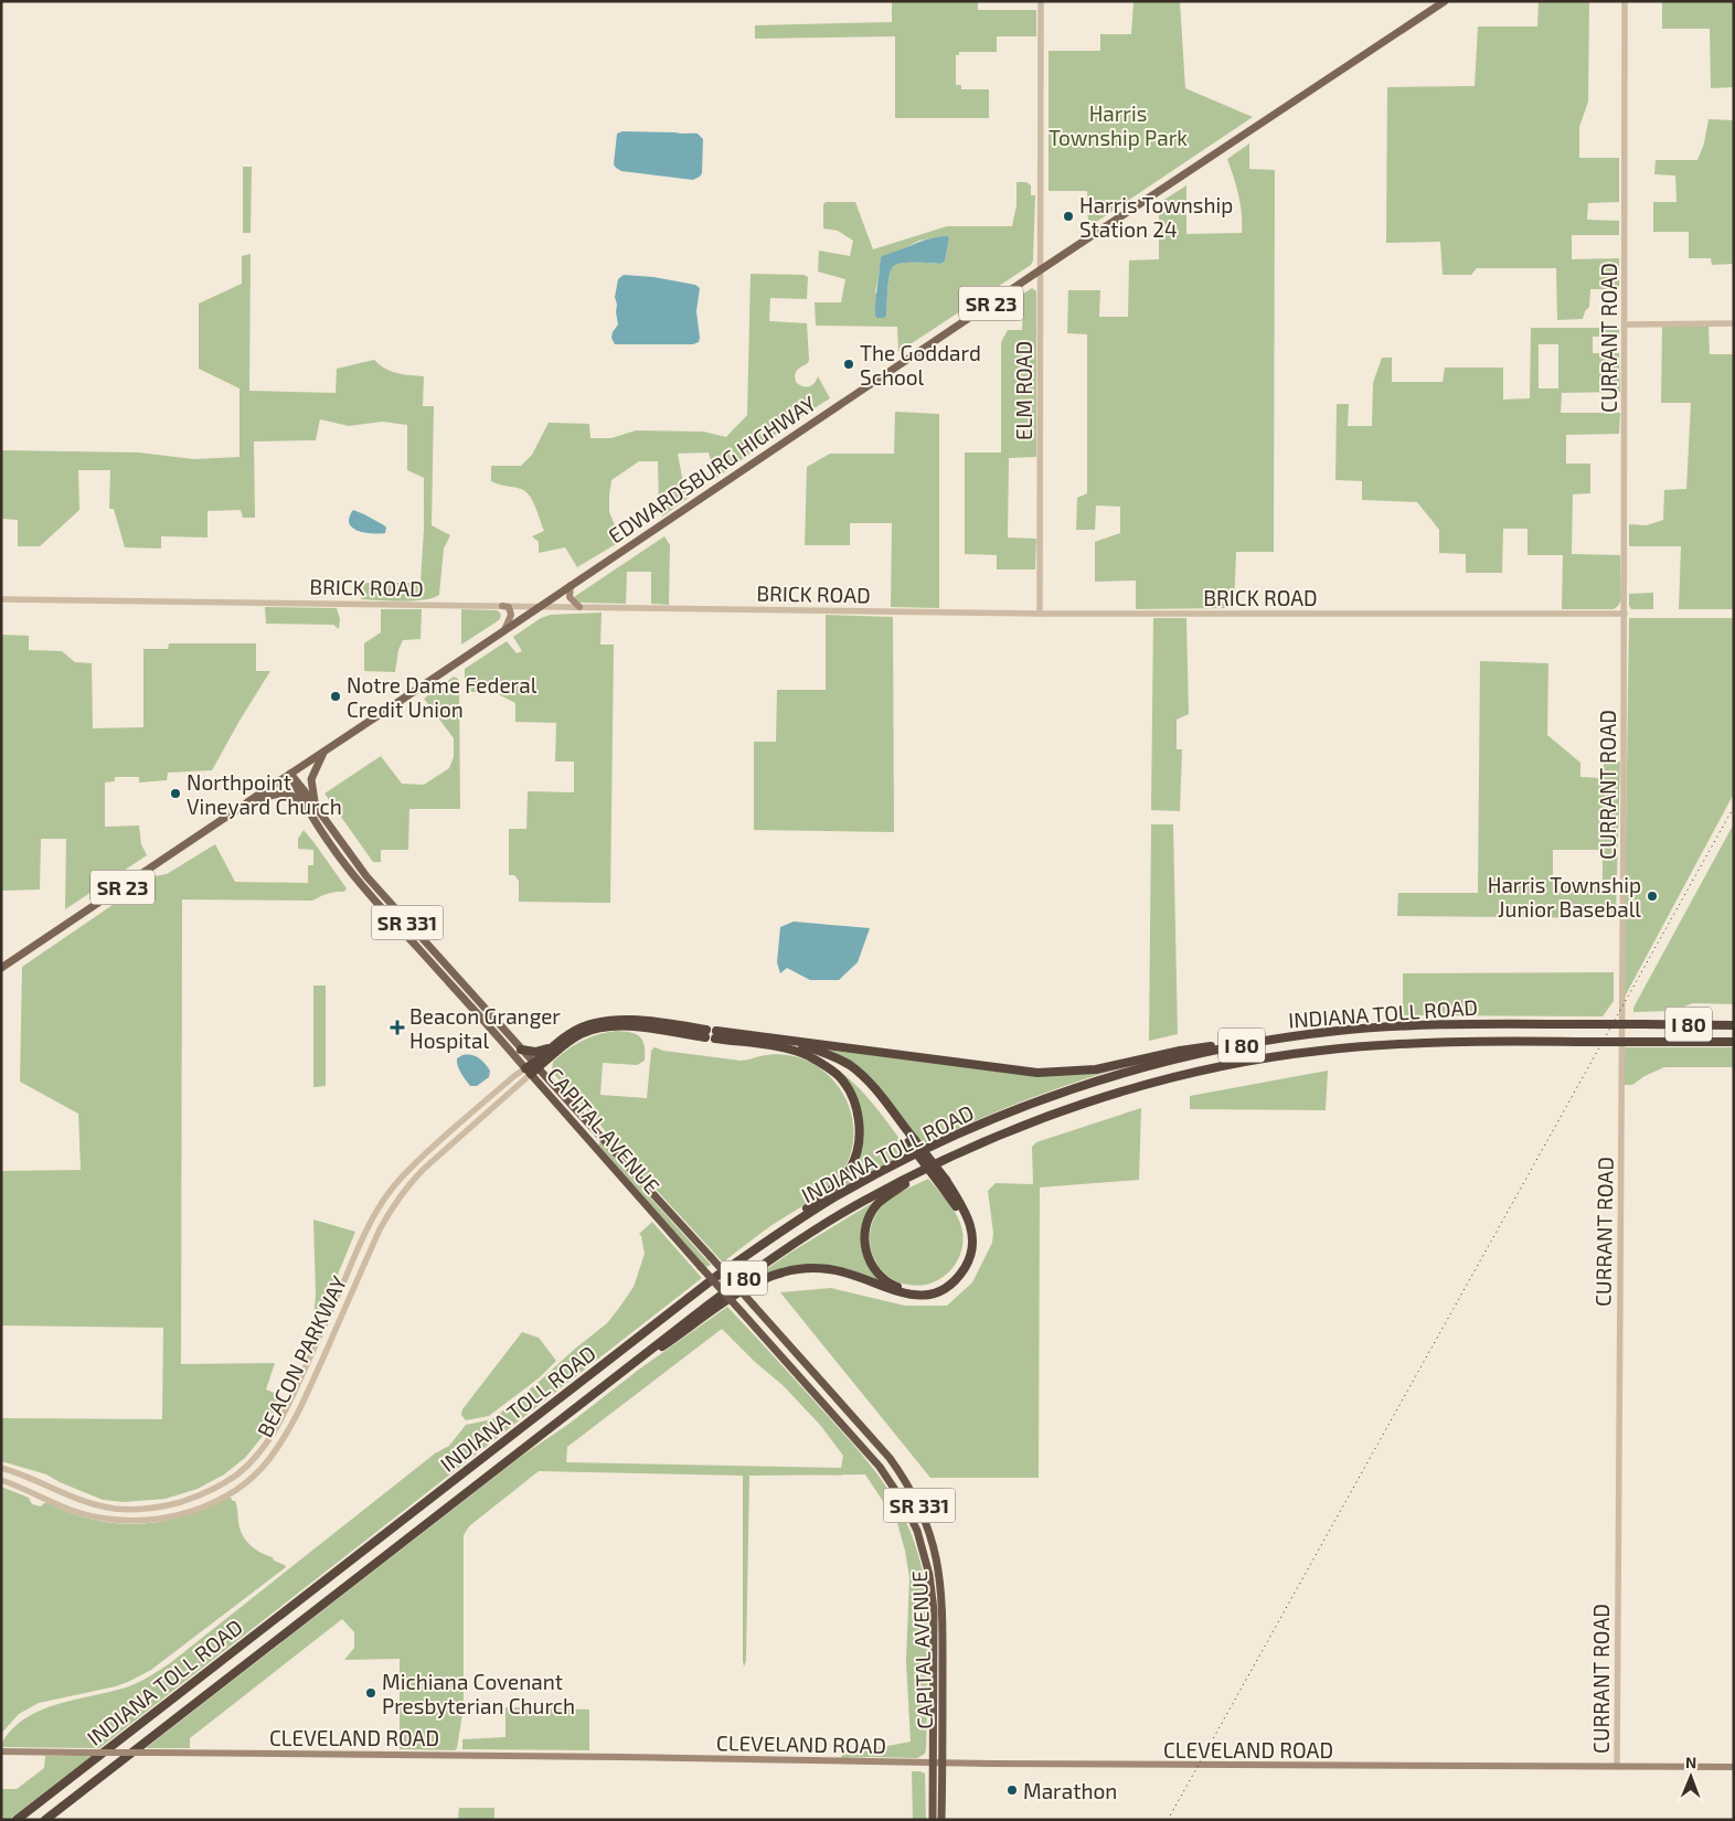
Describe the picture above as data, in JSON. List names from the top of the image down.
{
  "streets": {
    "highway": [
      "SR 331",
      "INDIANA TOLL ROAD",
      "I 80",
      "CAPITAL AVENUE"
    ],
    "main road": ["SR 23", "EDWARDSBURG HIGHWAY", "CLEVELAND ROAD"],
    "street": [
      "CURRANT ROAD",
      "ELM ROAD",
      "BRICK ROAD",
      "BEACON PARKWAY"
    ]
  },
  "crossings": [
    ["CURRANT ROAD", "BRICK ROAD"],
    ["CURRANT ROAD", "CLEVELAND ROAD"],
    ["ELM ROAD", "EDWARDSBURG HIGHWAY"],
    ["ELM ROAD", "BRICK ROAD"],
    ["EDWARDSBURG HIGHWAY", "BRICK ROAD"],
    ["EDWARDSBURG HIGHWAY", "CAPITAL AVENUE"],
    ["CAPITAL AVENUE", "BEACON PARKWAY"],
    ["CAPITAL AVENUE", "CLEVELAND ROAD"]
  ],
  "parks": ["Harris Township Park"],
  "places": {
    "other": [
      "Harris Township Station 24",
      "The Goddard School",
      "Notre Dame Federal Credit Union",
      "Northpoint Vineyard Church",
      "Harris Township Junior Baseball",
      "Michiana Covenant Presbyterian Church",
      "Marathon"
    ],
    "health": ["Beacon Granger Hospital"]
  },
  "north": "top"
}
